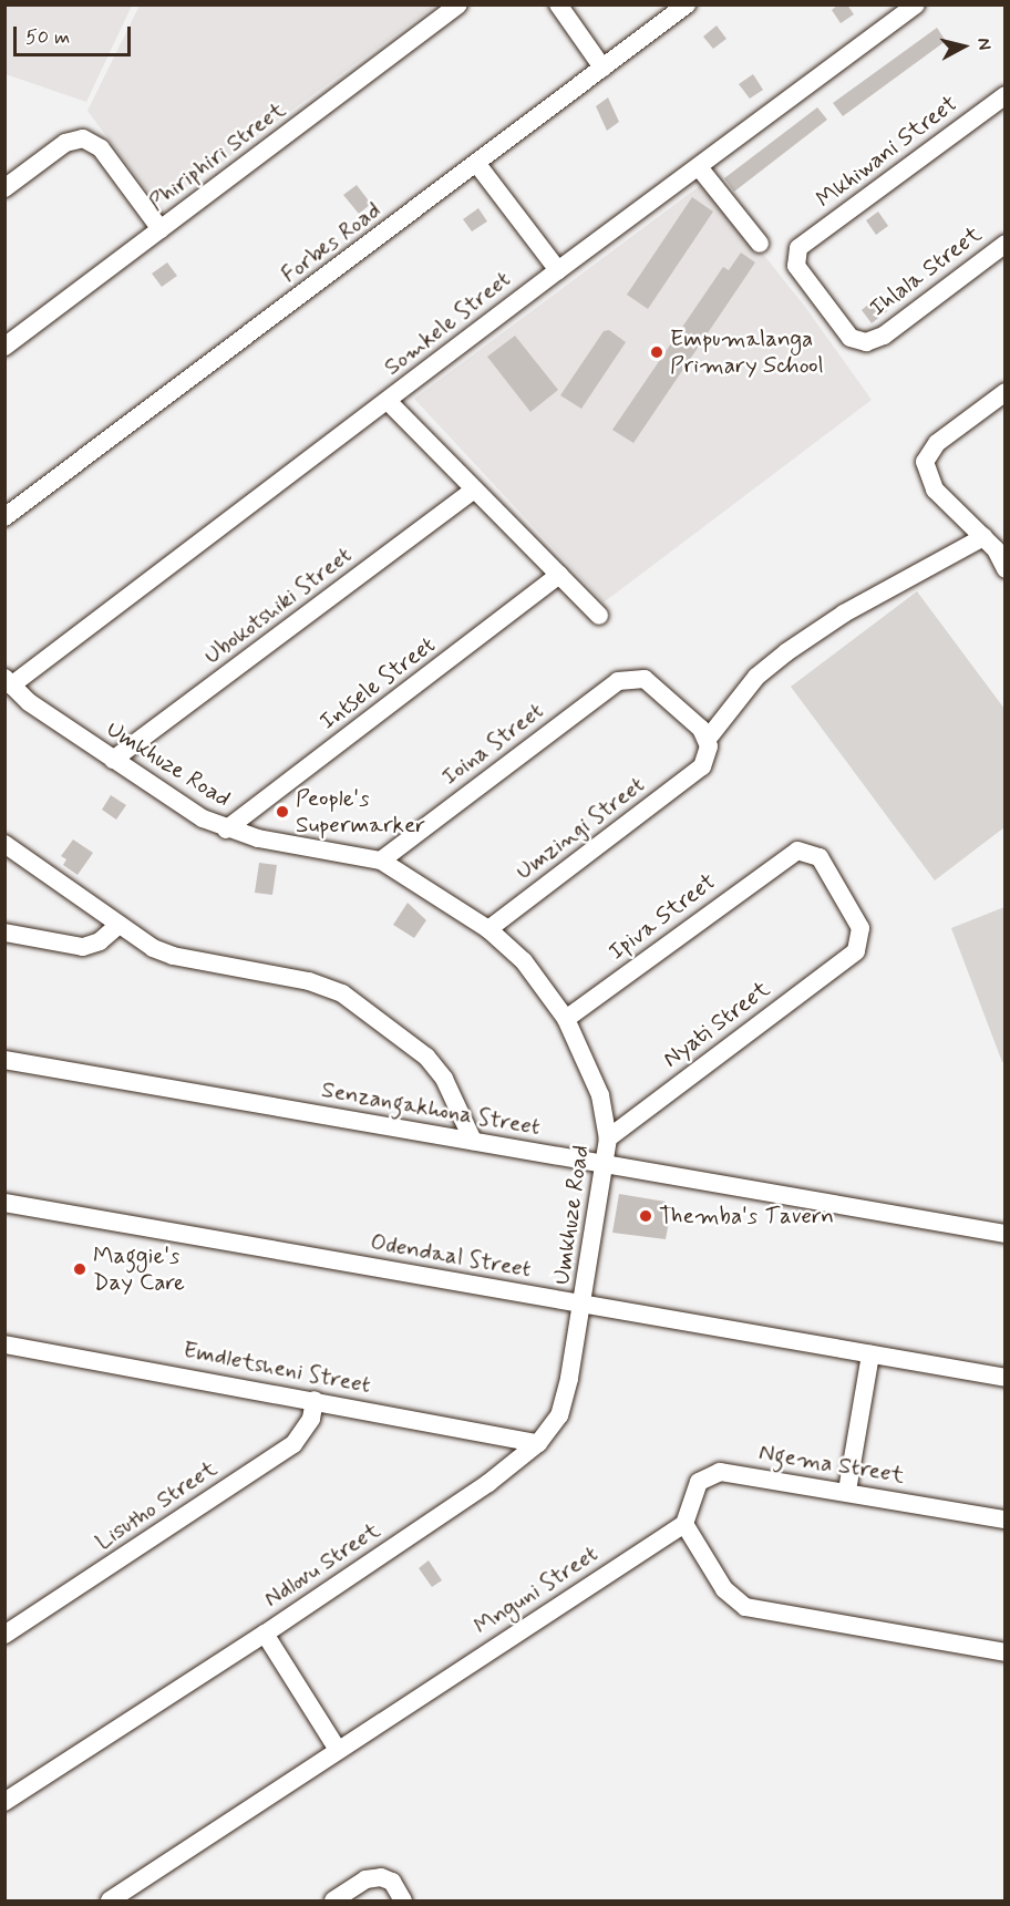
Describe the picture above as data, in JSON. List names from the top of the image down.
{
  "streets": {
    "street": [
      "Mkhiwani Street",
      "Phiriphiri Street",
      "Forbes Road",
      "Ihlala Street",
      "Somkele Street",
      "Ubokotshiki Street",
      "Intsele Street",
      "Ioina Street",
      "Umkhuze Road",
      "Umzingi Street",
      "Ipiva Street",
      "Nyati Street",
      "Senzangakhona Street",
      "Odendaal Street",
      "Emdletsheni Street",
      "Ngema Street",
      "Lisutho Street",
      "Ndlovu Street",
      "Mnguni Street"
    ]
  },
  "crossings": [
    ["Mkhiwani Street", "Ihlala Street"],
    ["Somkele Street", "Umkhuze Road"],
    ["Ubokotshiki Street", "Umkhuze Road"],
    ["Intsele Street", "Umkhuze Road"],
    ["Ioina Street", "Umkhuze Road"],
    ["Ioina Street", "Umzingi Street"],
    ["Umkhuze Road", "Umzingi Street"],
    ["Umkhuze Road", "Ipiva Street"],
    ["Umkhuze Road", "Nyati Street"],
    ["Umkhuze Road", "Senzangakhona Street"],
    ["Umkhuze Road", "Odendaal Street"],
    ["Umkhuze Road", "Ndlovu Street"],
    ["Ipiva Street", "Nyati Street"],
    ["Odendaal Street", "Ndlovu Street"],
    ["Emdletsheni Street", "Lisutho Street"],
    ["Emdletsheni Street", "Ndlovu Street"],
    ["Ngema Street", "Mnguni Street"]
  ],
  "places": [
    "Empumalanga Primary School",
    "People's Supermarker",
    "Themba's Tavern",
    "Maggie's Day Care"
  ],
  "scale_bar": "50 m",
  "north": "right"
}
